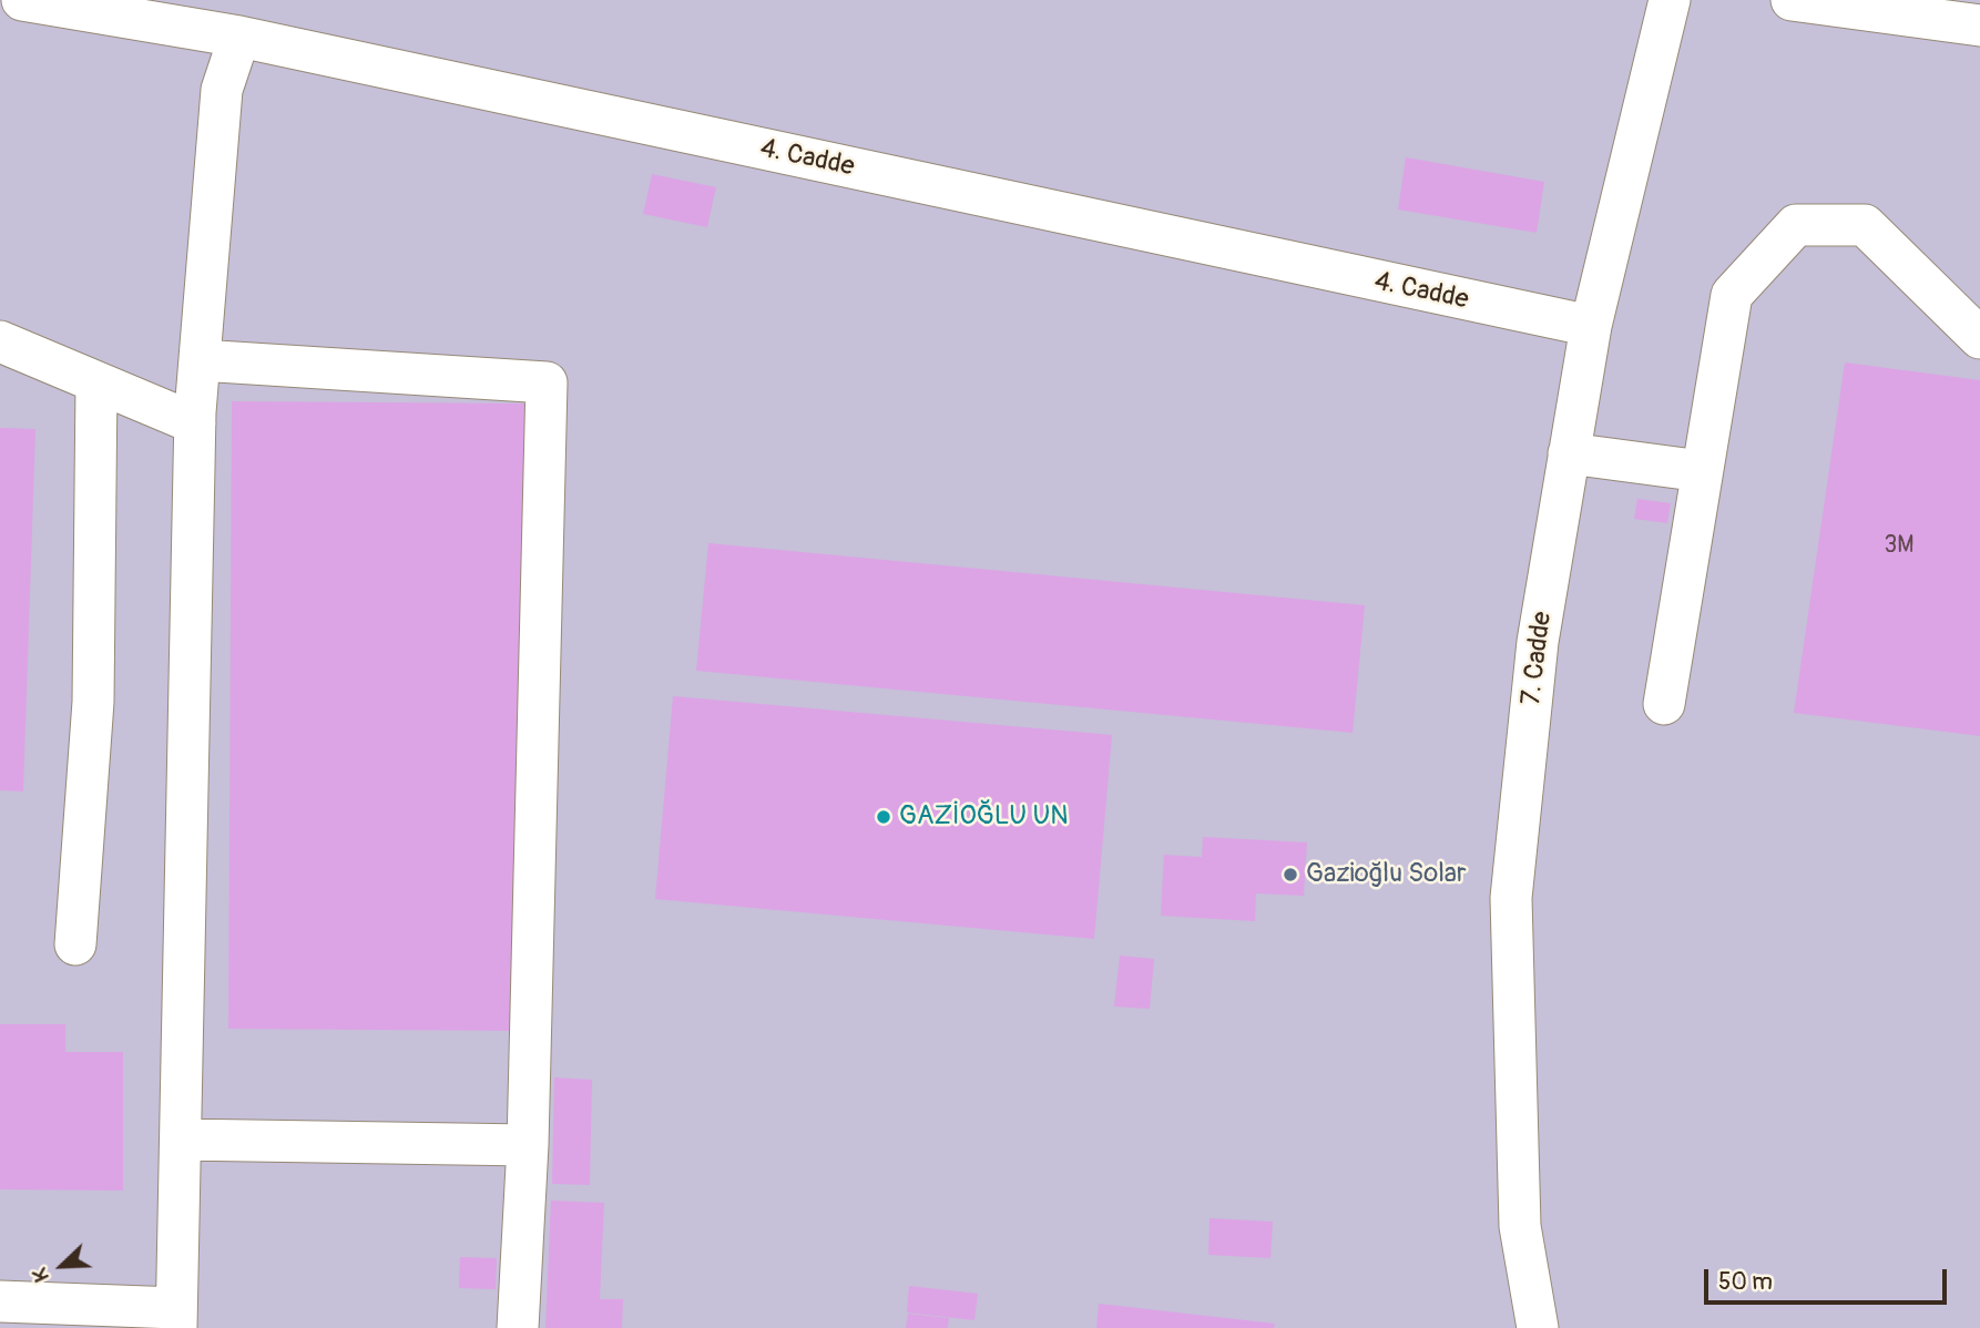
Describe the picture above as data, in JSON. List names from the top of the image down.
{
  "streets": {
    "street": ["4. Cadde", "7. Cadde"]
  },
  "crossings": [
    ["4. Cadde", "7. Cadde"]
  ],
  "places": ["GAZİOĞLU UN", "Gazioğlu Solar"],
  "house_numbers": ["3M"],
  "scale_bar": "50 m",
  "north": "bottom left"
}
